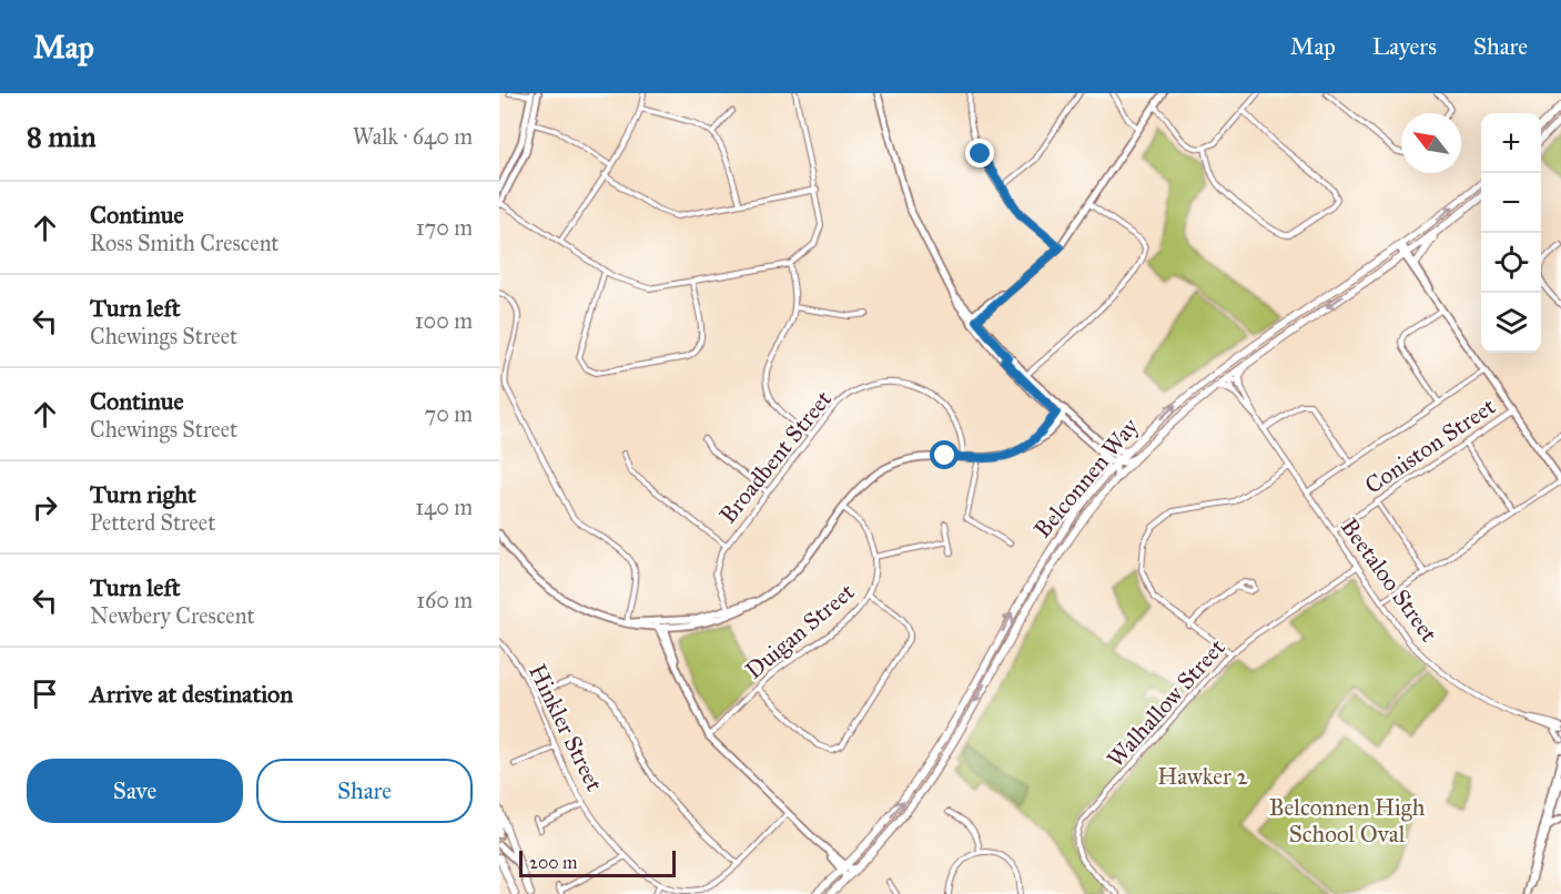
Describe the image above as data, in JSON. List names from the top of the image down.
{
  "streets": {
    "main road": ["Belconnen Way"],
    "street": [
      "Coniston Street",
      "Broadbent Street",
      "Beetaloo Street",
      "Duigan Street",
      "Walhallow Street",
      "Hinkler Street"
    ]
  },
  "crossings": [
    ["Coniston Street", "Beetaloo Street"],
    ["Belconnen Way", "Beetaloo Street"],
    ["Beetaloo Street", "Walhallow Street"]
  ],
  "parks": ["Hawker 2", "Belconnen High School Oval"],
  "scale_bar": "200 m",
  "north": "top left",
  "page": {
    "header": "Map",
    "nav": ["Map", "Layers", "Share"],
    "heading": ["8 min", "Walk · 640 m"],
    "map_buttons": ["+", "−"],
    "list": [
      ["Continue", "Ross Smith Crescent", "170 m"],
      ["Turn left", "Chewings Street", "100 m"],
      ["Continue", "Chewings Street", "70 m"],
      ["Turn right", "Petterd Street", "140 m"],
      ["Turn left", "Newbery Crescent", "160 m"],
      "Arrive at destination"
    ],
    "buttons": ["Save", "Share"],
    "scale": "200 m"
  }
}
